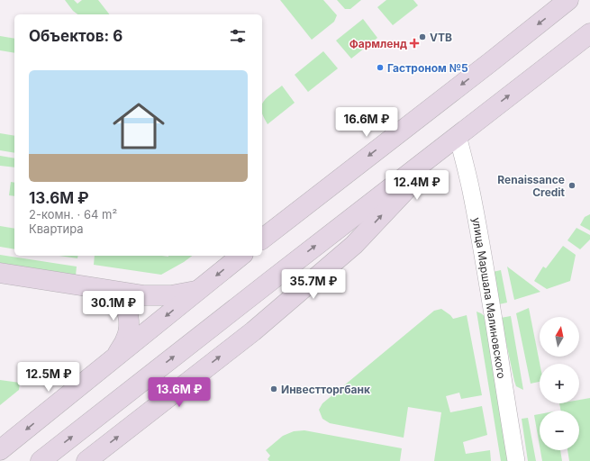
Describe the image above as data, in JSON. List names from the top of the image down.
{
  "streets": {
    "street": ["улица Маршала Малиновского"]
  },
  "places": {
    "other": [
      "VTB",
      "Гастроном №5",
      "Renaissance Credit",
      "Инвестторгбанк"
    ],
    "health": ["Фармленд"]
  },
  "north": "top",
  "page": {
    "heading": "Объектов: 6",
    "list": [
      {
        "name": "13.6M ₽",
        "note": "2-комн. · 64 m² · Квартира"
      }
    ],
    "price": [
      "16.6M ₽",
      "12.4M ₽",
      "35.7M ₽",
      "30.1M ₽",
      "12.5M ₽",
      "13.6M ₽"
    ],
    "map_buttons": ["+", "−"]
  }
}
